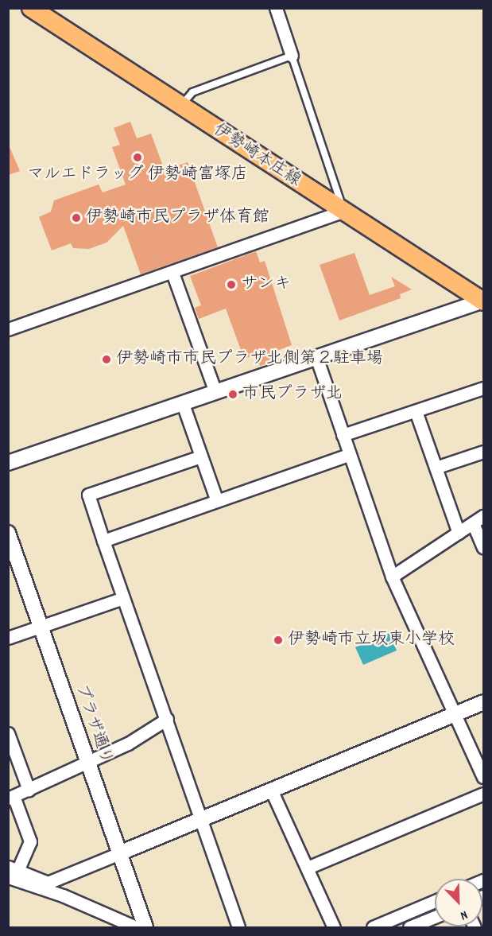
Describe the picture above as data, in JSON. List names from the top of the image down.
{
  "streets": {
    "main road": ["伊勢崎本庄線"],
    "street": ["プラザ通り"]
  },
  "places": [
    "マルエドラッグ 伊勢崎富塚店",
    "伊勢崎市民プラザ体育館",
    "サンキ",
    "伊勢崎市市民プラザ北側第２駐車場",
    "市民プラザ北",
    "伊勢崎市立坂東小学校"
  ],
  "north": "bottom right"
}
